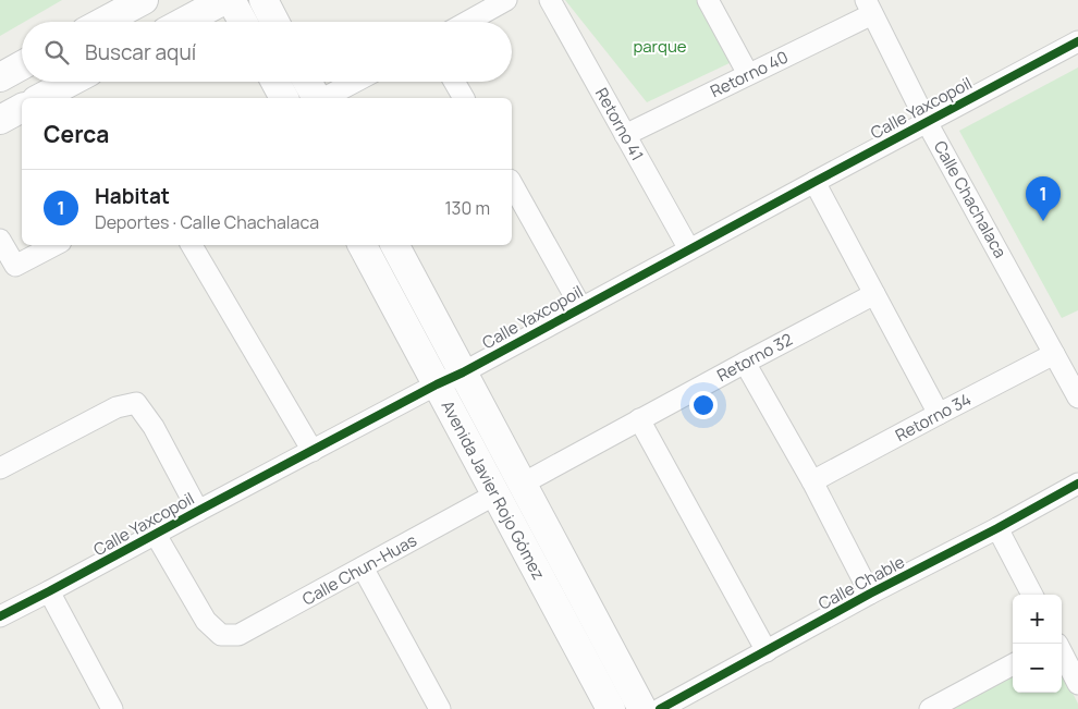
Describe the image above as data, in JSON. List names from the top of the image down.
{
  "streets": {
    "main road": ["Avenida Javier Rojo Gómez"],
    "street": [
      "Retorno 40",
      "Calle Yaxcopoil",
      "Retorno 41",
      "Calle Chachalaca",
      "Retorno 32",
      "Retorno 34",
      "Calle Chun-Huas",
      "Calle Chable"
    ]
  },
  "crossings": [
    ["Retorno 40", "Retorno 41"],
    ["Retorno 40", "Calle Chachalaca"],
    ["Calle Yaxcopoil", "Retorno 41"],
    ["Calle Yaxcopoil", "Calle Chachalaca"],
    ["Calle Yaxcopoil", "Avenida Javier Rojo Gómez"],
    ["Calle Yaxcopoil", "Calle Chun-Huas"],
    ["Calle Chachalaca", "Retorno 34"],
    ["Retorno 32", "Avenida Javier Rojo Gómez"],
    ["Avenida Javier Rojo Gómez", "Calle Chun-Huas"]
  ],
  "parks": ["parque"],
  "page": {
    "search": "Buscar aquí",
    "heading": "Cerca",
    "list": [
      {
        "mark": "1",
        "name": "Habitat",
        "note": "Deportes · Calle Chachalaca",
        "value": "130 m"
      }
    ],
    "pins": "1",
    "map_buttons": ["+", "−"]
  }
}
